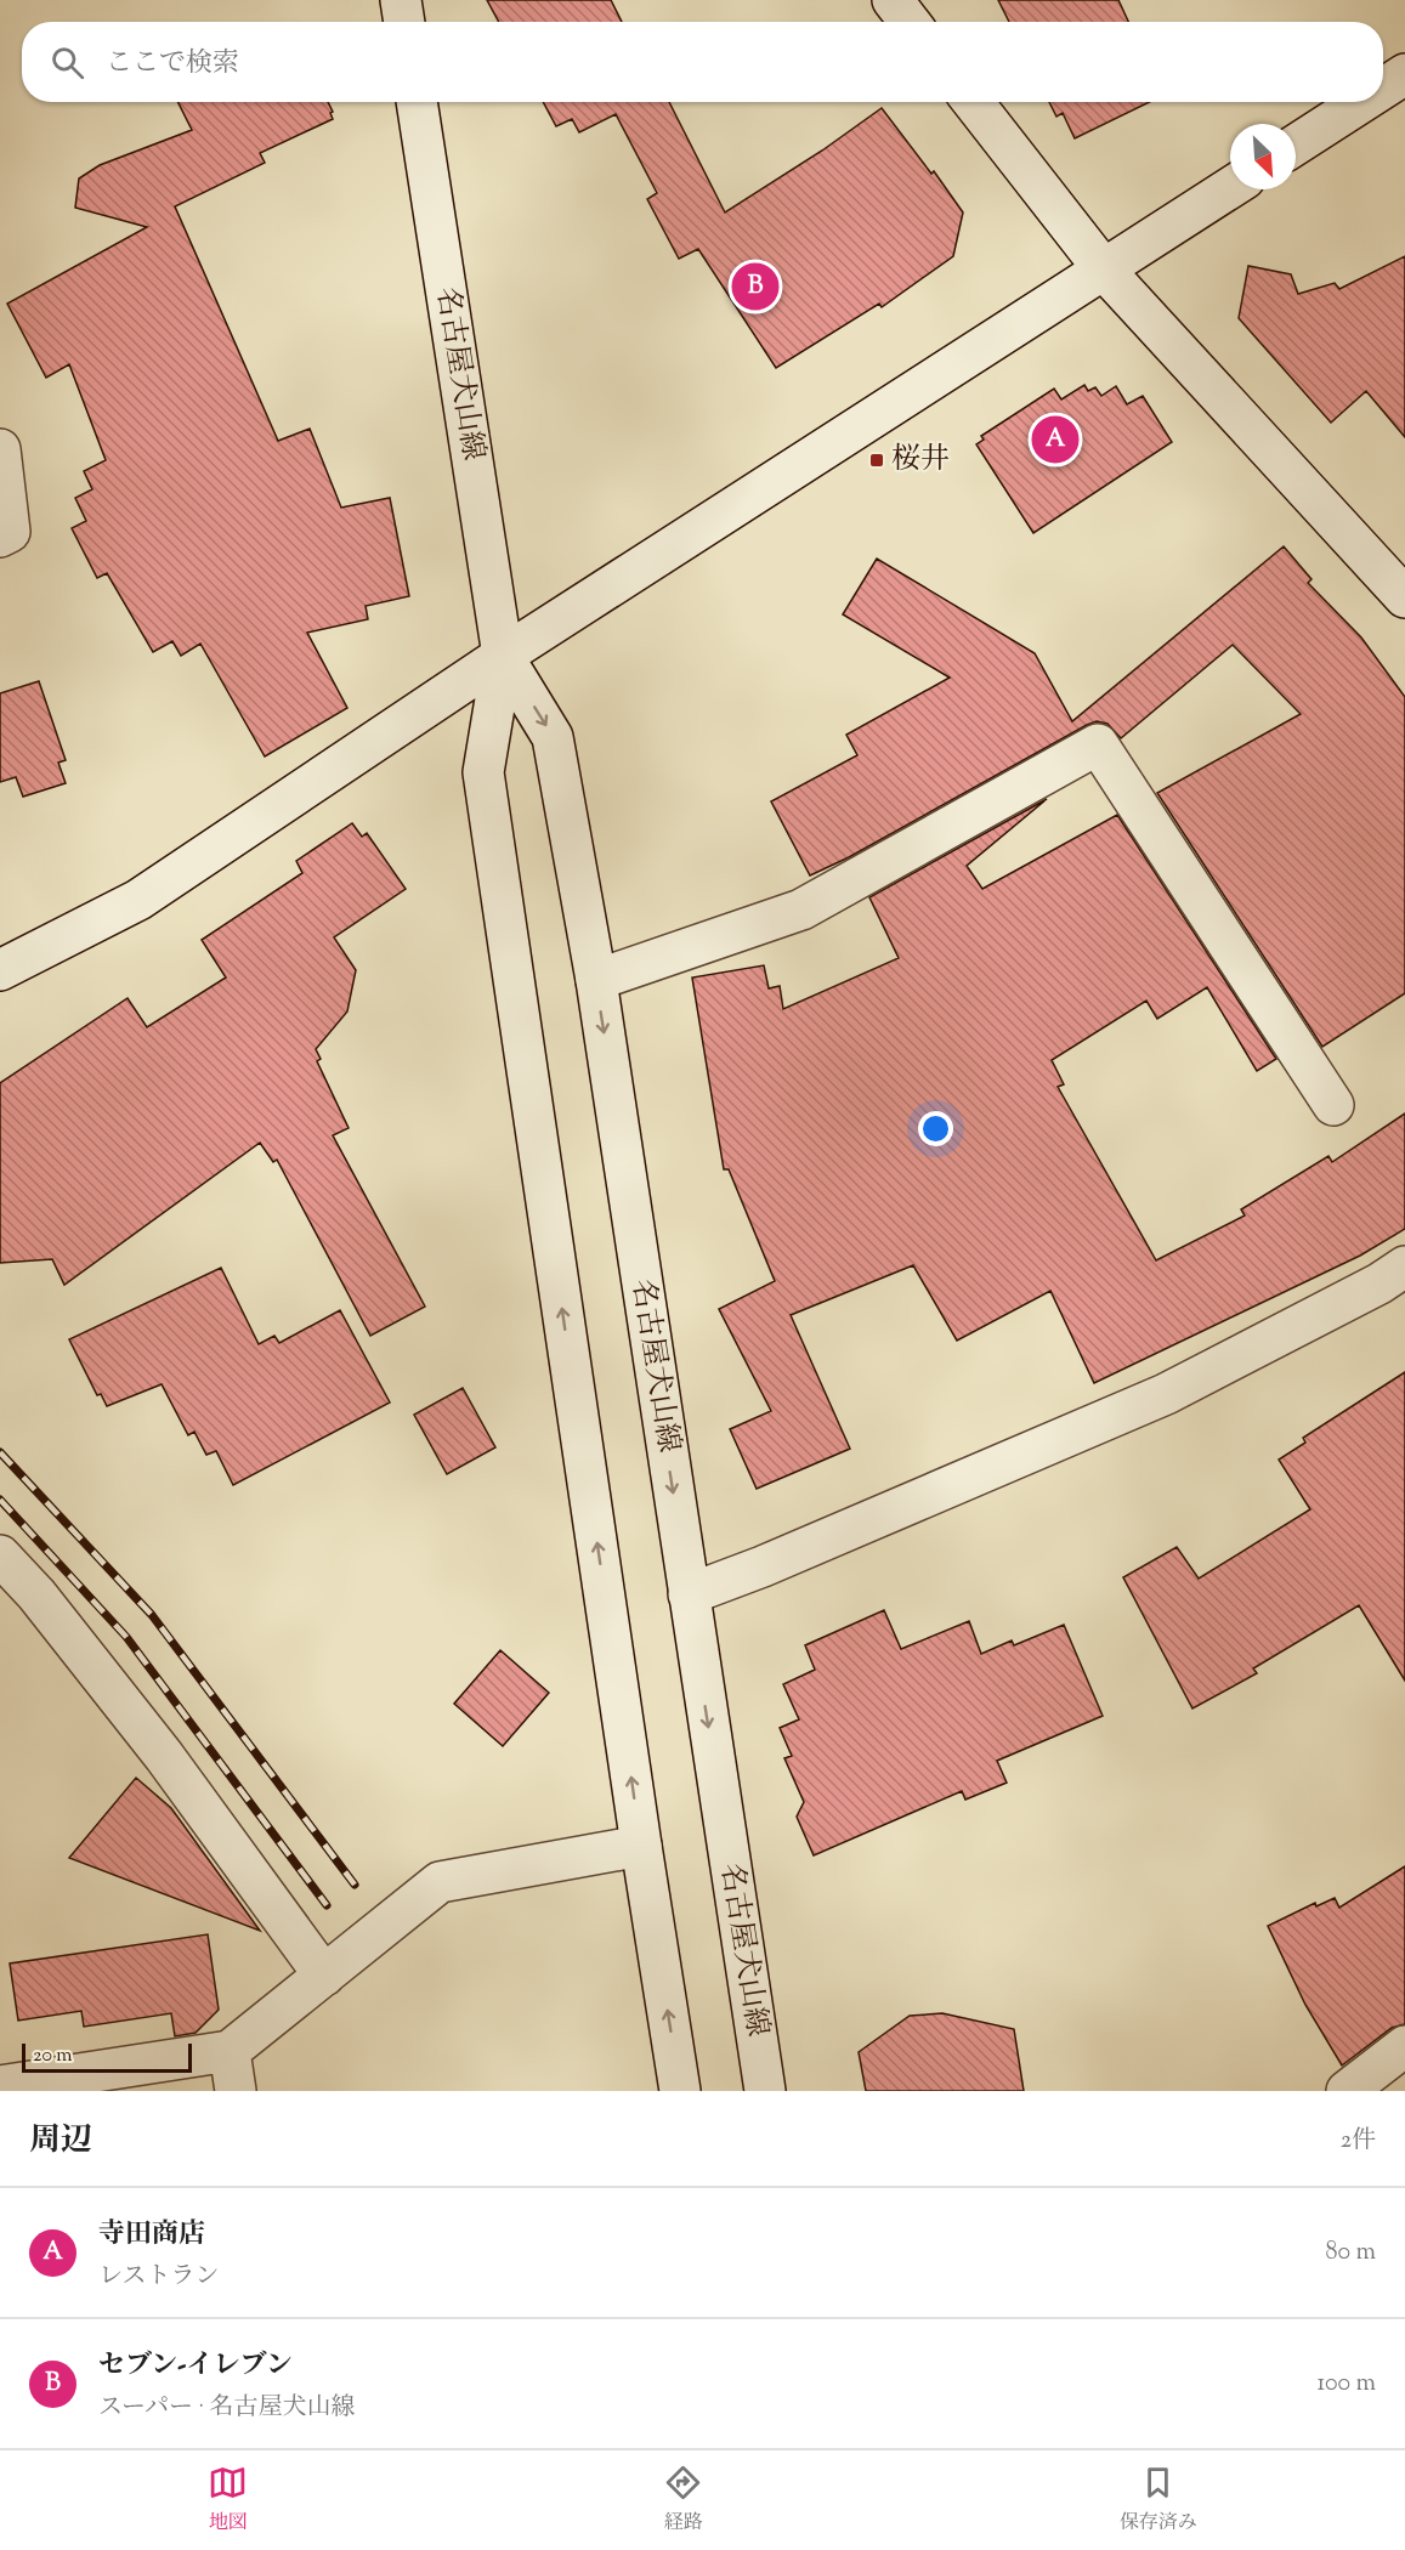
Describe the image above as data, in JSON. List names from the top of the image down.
{
  "streets": {
    "street": ["名古屋犬山線"]
  },
  "places": {
    "transit": ["桜井"]
  },
  "scale_bar": "20 m",
  "north": "bottom right",
  "page": {
    "search": "ここで検索",
    "pins": ["B", "A"],
    "scale": "20 m",
    "heading": ["周辺", "2件"],
    "list": [
      {
        "mark": "A",
        "name": "寺田商店",
        "note": "レストラン",
        "value": "80 m"
      },
      {
        "mark": "B",
        "name": "セブン-イレブン",
        "note": "スーパー · 名古屋犬山線",
        "value": "100 m"
      }
    ],
    "nav": ["地図", "経路", "保存済み"]
  }
}
